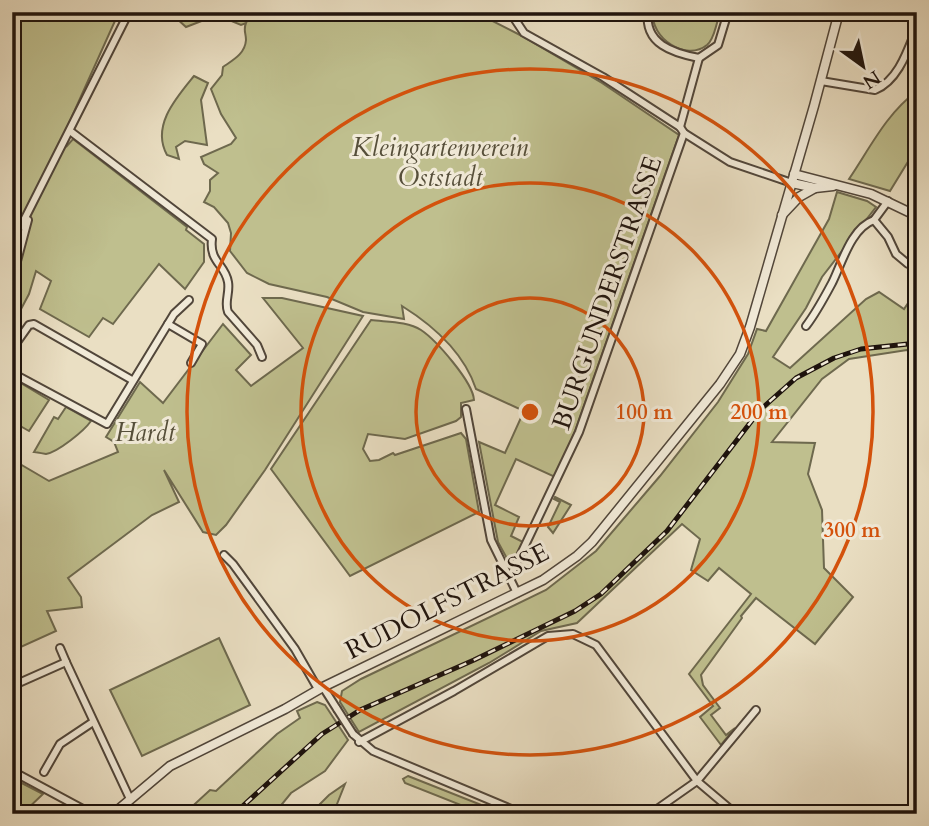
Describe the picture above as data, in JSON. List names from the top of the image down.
{
  "streets": {
    "street": ["BURGUNDERSTRASSE", "RUDOLFSTRASSE"]
  },
  "parks": ["Kleingartenverein Oststadt", "Hardt"],
  "north": "bottom right",
  "rings": ["100 m", "200 m", "300 m"]
}
